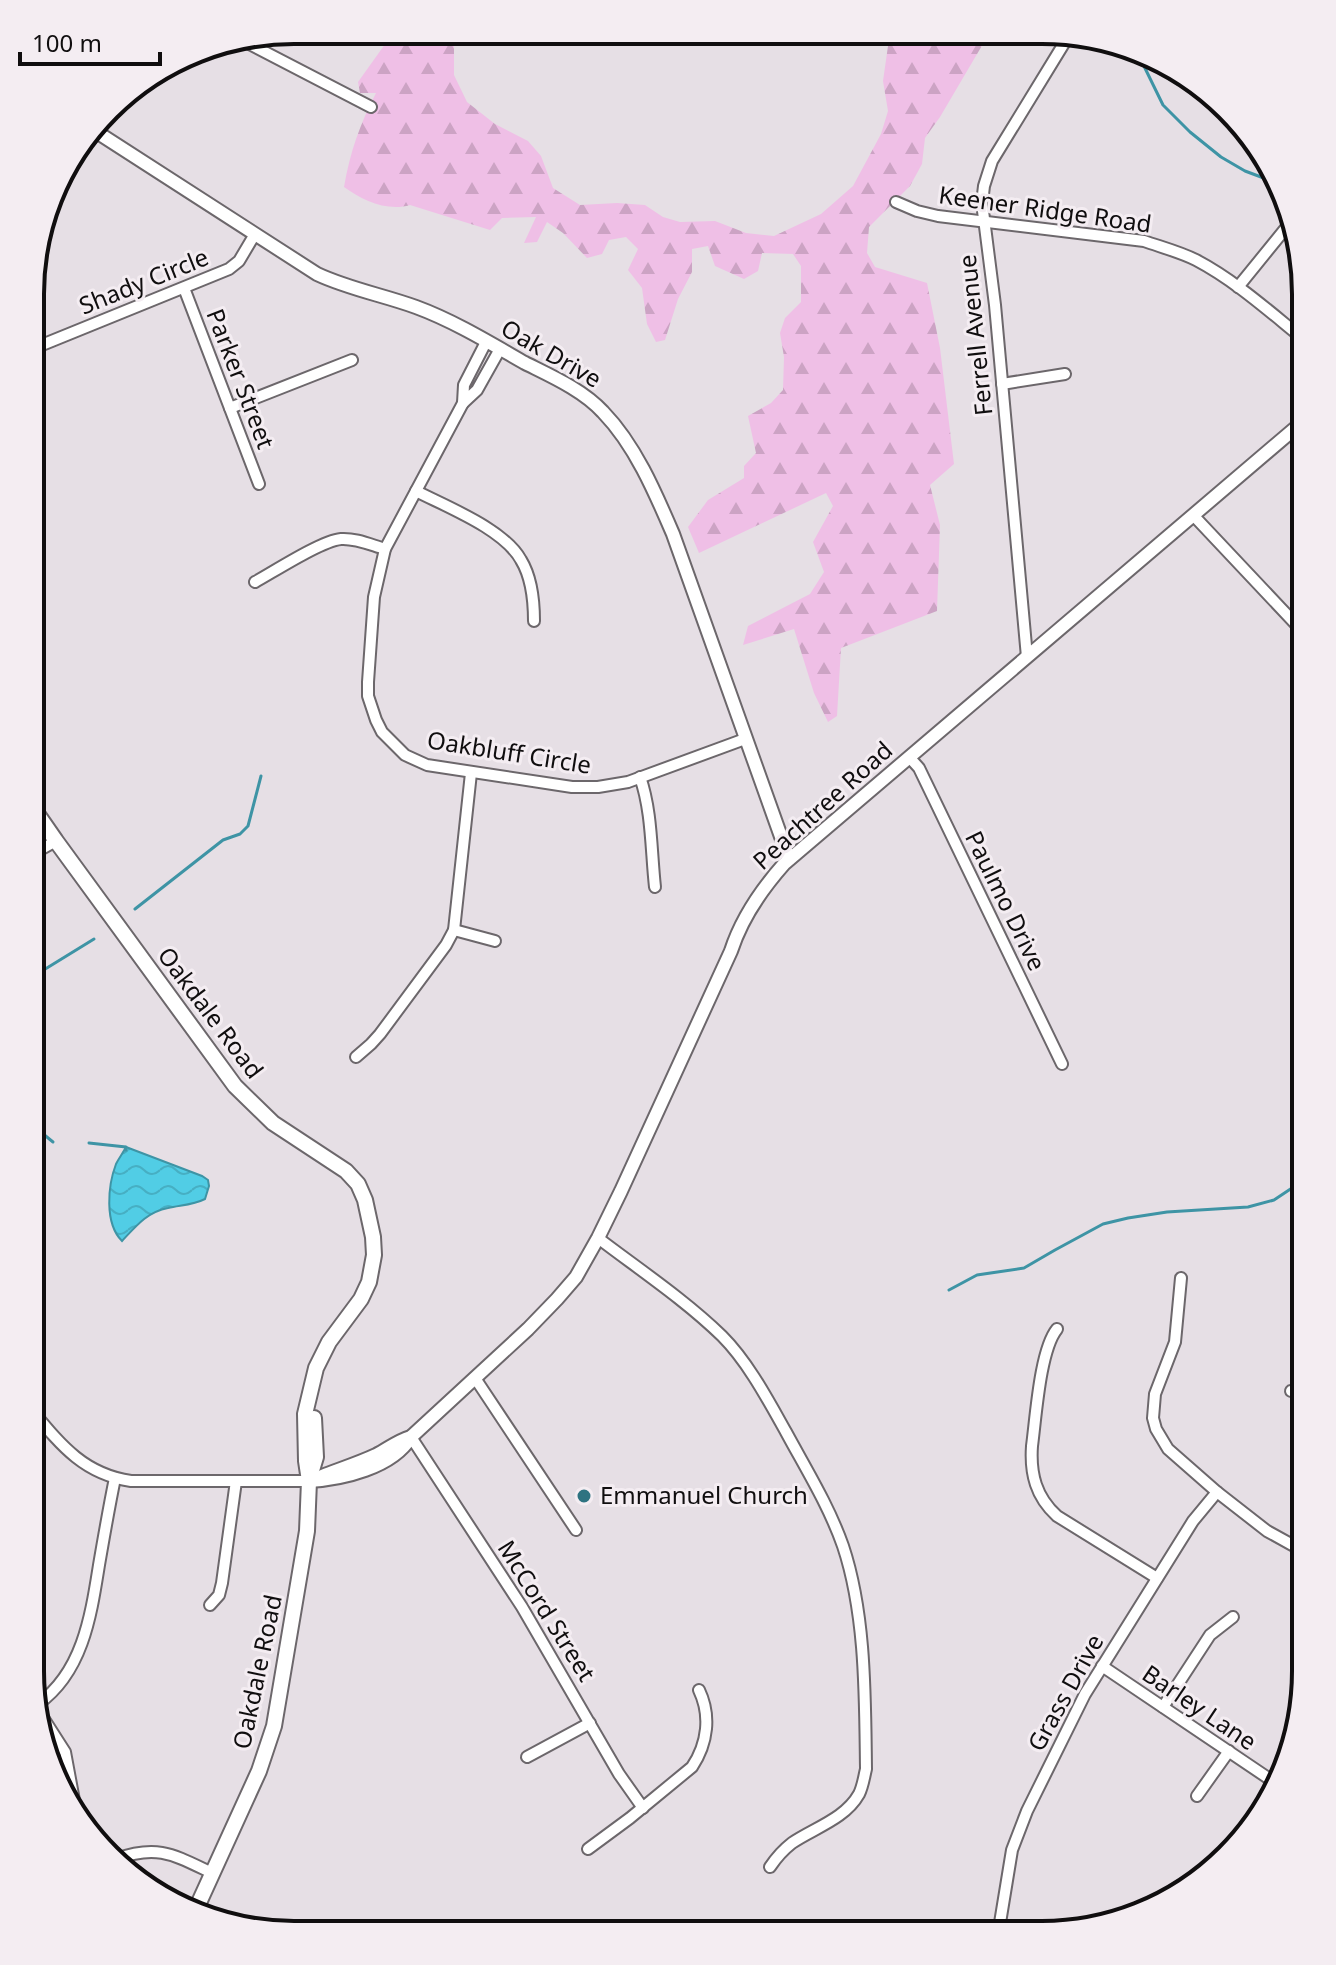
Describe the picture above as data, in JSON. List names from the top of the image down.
{
  "streets": {
    "main road": ["Oakdale Road"],
    "street": [
      "Keener Ridge Road",
      "Shady Circle",
      "Ferrell Avenue",
      "Oak Drive",
      "Parker Street",
      "Oakbluff Circle",
      "Peachtree Road",
      "Paulmo Drive",
      "McCord Street",
      "Grass Drive",
      "Barley Lane"
    ]
  },
  "crossings": [
    ["Keener Ridge Road", "Ferrell Avenue"],
    ["Shady Circle", "Oak Drive"],
    ["Shady Circle", "Parker Street"],
    ["Ferrell Avenue", "Peachtree Road"],
    ["Oak Drive", "Oakbluff Circle"],
    ["Oak Drive", "Peachtree Road"],
    ["Peachtree Road", "Paulmo Drive"],
    ["Peachtree Road", "Oakdale Road"],
    ["Peachtree Road", "McCord Street"],
    ["Grass Drive", "Barley Lane"]
  ],
  "places": ["Emmanuel Church"],
  "scale_bar": "100 m"
}
